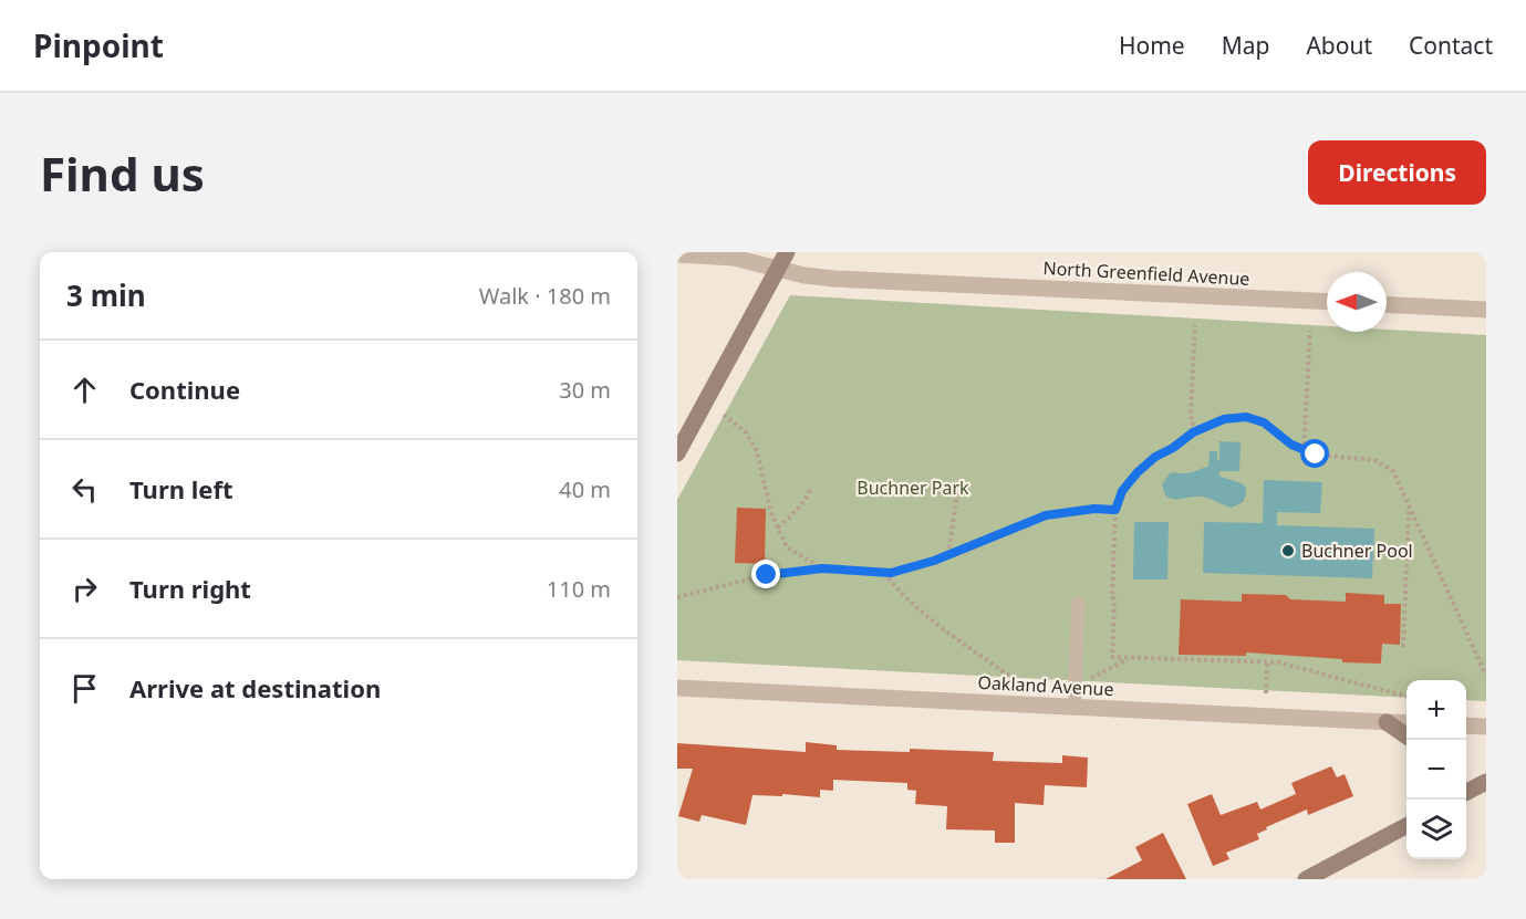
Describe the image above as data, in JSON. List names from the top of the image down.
{
  "streets": {
    "street": ["North Greenfield Avenue", "Oakland Avenue"]
  },
  "parks": ["Buchner Park"],
  "places": ["Buchner Pool"],
  "north": "left",
  "page": {
    "header": "Pinpoint",
    "nav": [
      "Home",
      "Map",
      "About",
      "Contact"
    ],
    "buttons": "Directions",
    "title": "Find us",
    "heading": ["3 min", "Walk · 180 m"],
    "list": [
      ["Continue", "30 m"],
      ["Turn left", "40 m"],
      ["Turn right", "110 m"],
      "Arrive at destination"
    ],
    "map_buttons": ["+", "−"]
  }
}
